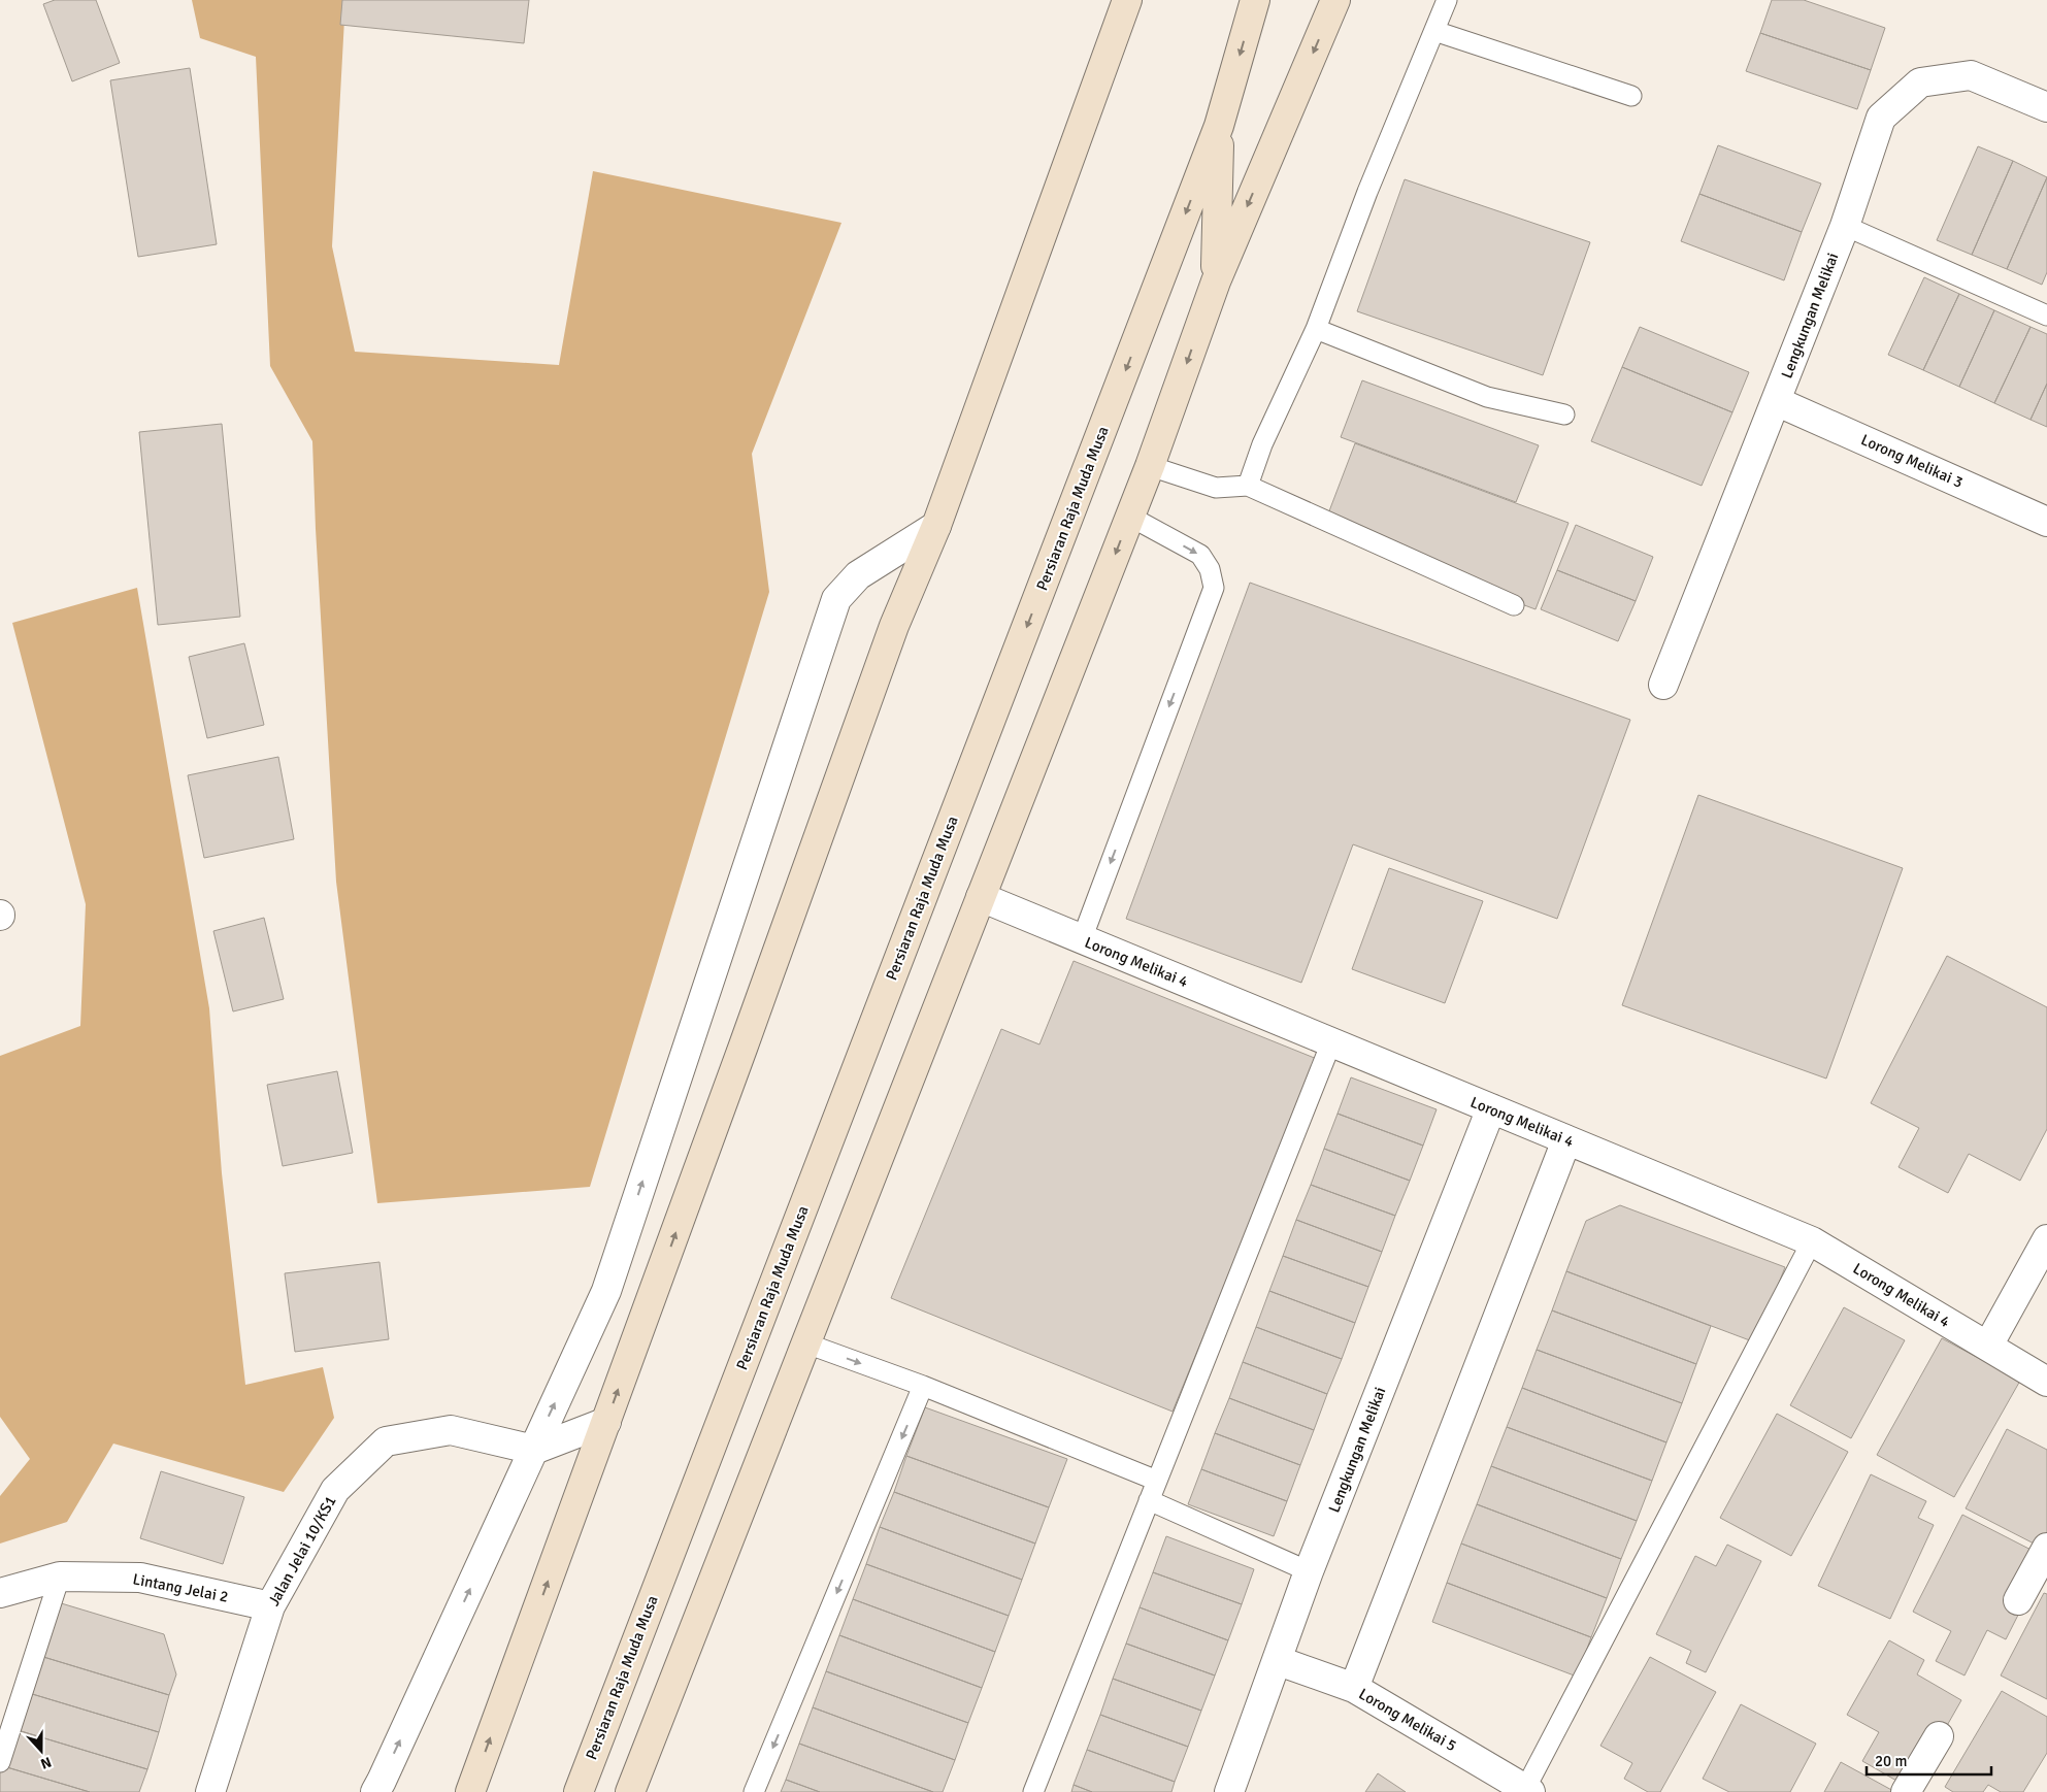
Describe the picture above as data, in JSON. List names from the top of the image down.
{
  "streets": {
    "main road": ["Persiaran Raja Muda Musa"],
    "street": [
      "Lengkungan Melikai",
      "Lorong Melikai 3",
      "Lorong Melikai 4",
      "Jalan Jelai 10/KS1",
      "Lintang Jelai 2",
      "Lorong Melikai 5"
    ]
  },
  "crossings": [
    ["Lengkungan Melikai", "Lorong Melikai 3"],
    ["Lengkungan Melikai", "Lorong Melikai 4"],
    ["Lengkungan Melikai", "Lorong Melikai 5"],
    ["Jalan Jelai 10/KS1", "Lintang Jelai 2"]
  ],
  "scale_bar": "20 m",
  "north": "bottom"
}
